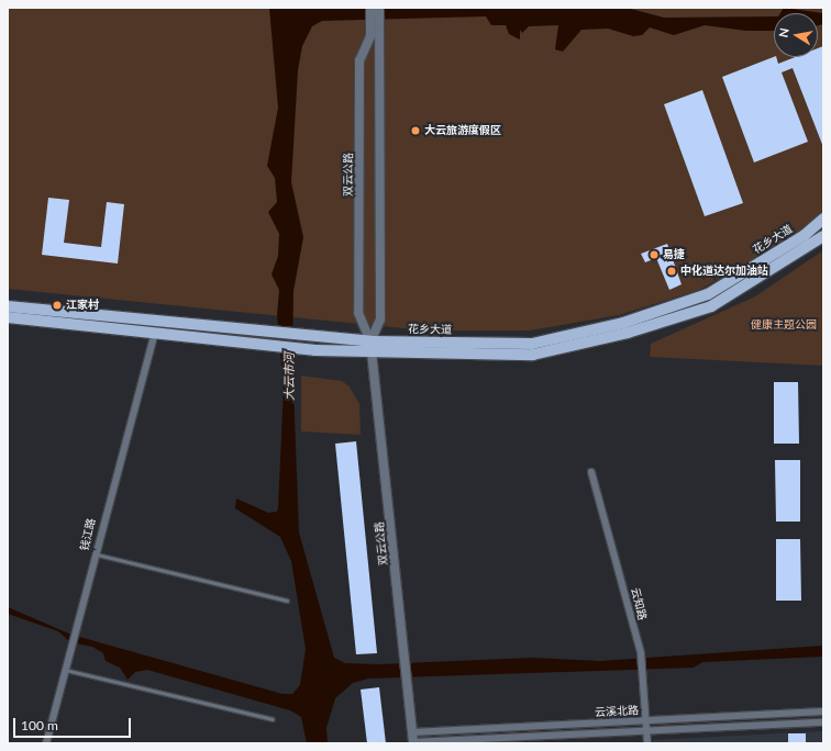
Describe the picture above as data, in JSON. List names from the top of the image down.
{
  "streets": {
    "main road": ["花乡大道"],
    "street": [
      "双云公路",
      "钱江路",
      "云知路",
      "云溪北路"
    ]
  },
  "crossings": [
    ["双云公路", "花乡大道"],
    ["双云公路", "云溪北路"],
    ["花乡大道", "钱江路"],
    ["云知路", "云溪北路"]
  ],
  "water": ["大云市河"],
  "parks": ["健康主题公园"],
  "places": [
    "大云旅游度假区",
    "易捷",
    "中化道达尔加油站",
    "江家村"
  ],
  "scale_bar": "100 m",
  "north": "left"
}
